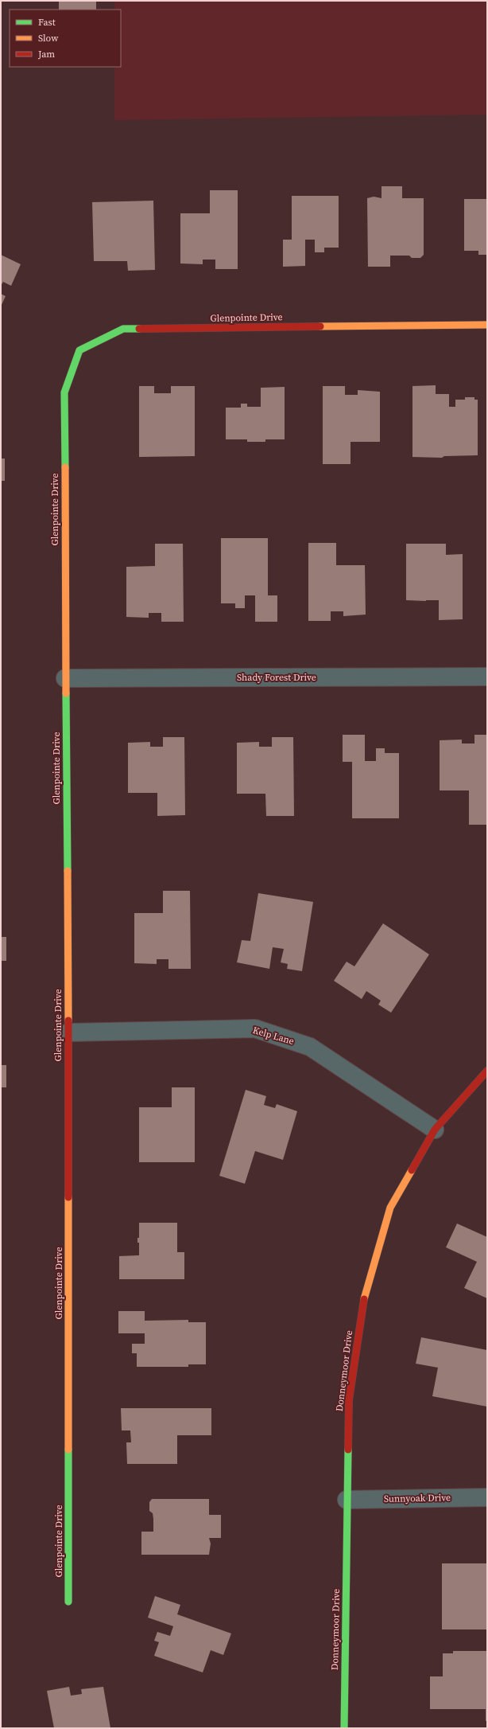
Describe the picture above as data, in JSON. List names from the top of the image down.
{
  "streets": {
    "street": [
      "Glenpointe Drive",
      "Shady Forest Drive",
      "Kelp Lane",
      "Donneymoor Drive",
      "Sunnyoak Drive"
    ]
  },
  "crossings": [
    ["Glenpointe Drive", "Shady Forest Drive"],
    ["Glenpointe Drive", "Kelp Lane"],
    ["Kelp Lane", "Donneymoor Drive"],
    ["Donneymoor Drive", "Sunnyoak Drive"]
  ],
  "legend": ["Fast", "Slow", "Jam"]
}
